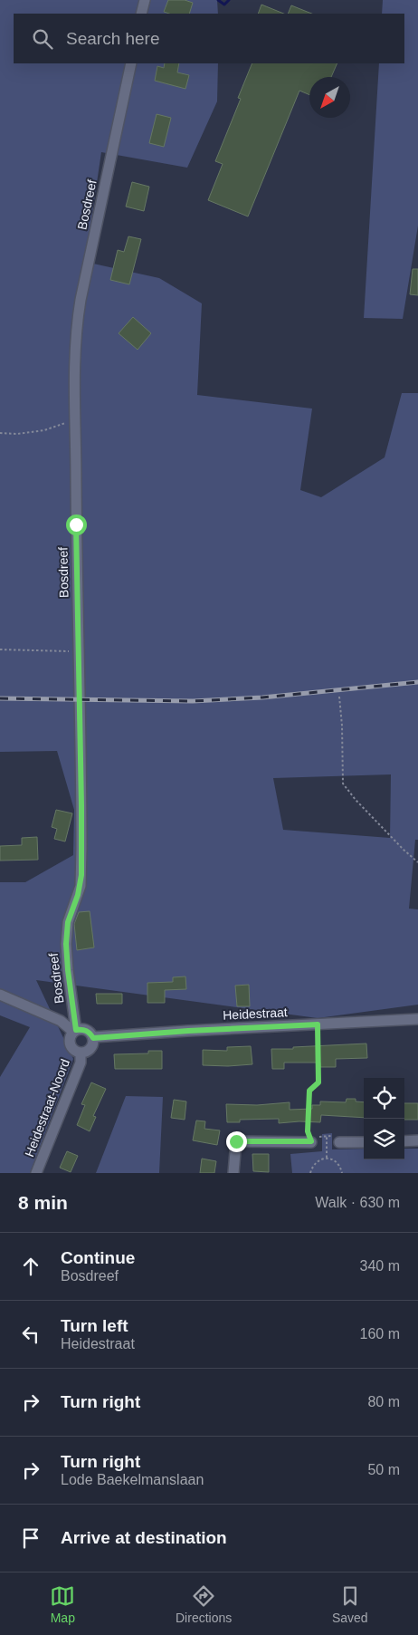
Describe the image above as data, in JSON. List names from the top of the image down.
{
  "streets": {
    "street": ["Bosdreef", "Heidestraat", "Heidestraat-Noord"]
  },
  "crossings": [
    ["Bosdreef", "Heidestraat"],
    ["Bosdreef", "Heidestraat-Noord"],
    ["Heidestraat", "Heidestraat-Noord"]
  ],
  "north": "bottom left",
  "page": {
    "search": "Search here",
    "heading": ["8 min", "Walk · 630 m"],
    "list": [
      ["Continue", "Bosdreef", "340 m"],
      ["Turn left", "Heidestraat", "160 m"],
      ["Turn right", "80 m"],
      ["Turn right", "Lode Baekelmanslaan", "50 m"],
      "Arrive at destination"
    ],
    "nav": ["Map", "Directions", "Saved"]
  }
}
